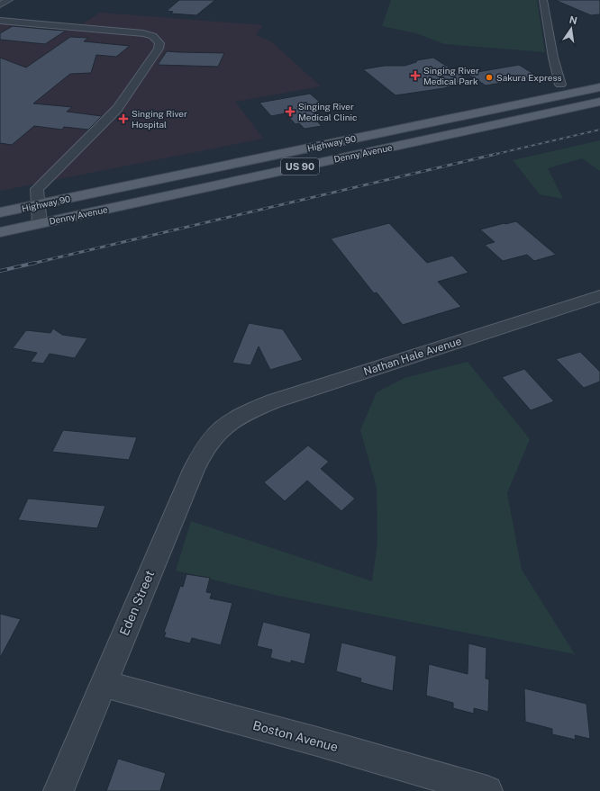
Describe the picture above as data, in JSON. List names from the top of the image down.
{
  "streets": {
    "main road": ["Highway 90", "Denny Avenue", "US 90"],
    "street": ["Nathan Hale Avenue", "Eden Street", "Boston Avenue"]
  },
  "crossings": [
    ["Nathan Hale Avenue", "Eden Street"],
    ["Eden Street", "Boston Avenue"]
  ],
  "places": {
    "health": ["Singing River Medical Park", "Singing River Medical Clinic", "Singing River Hospital"],
    "other": ["Sakura Express"]
  },
  "north": "top"
}
